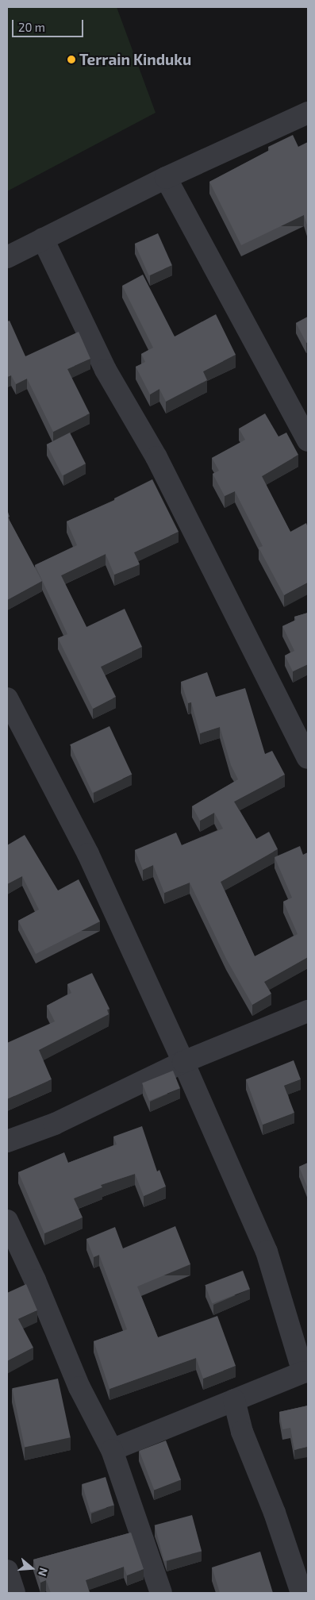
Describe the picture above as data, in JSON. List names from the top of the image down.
{
  "places": ["Terrain Kinduku"],
  "scale_bar": "20 m",
  "north": "right"
}
